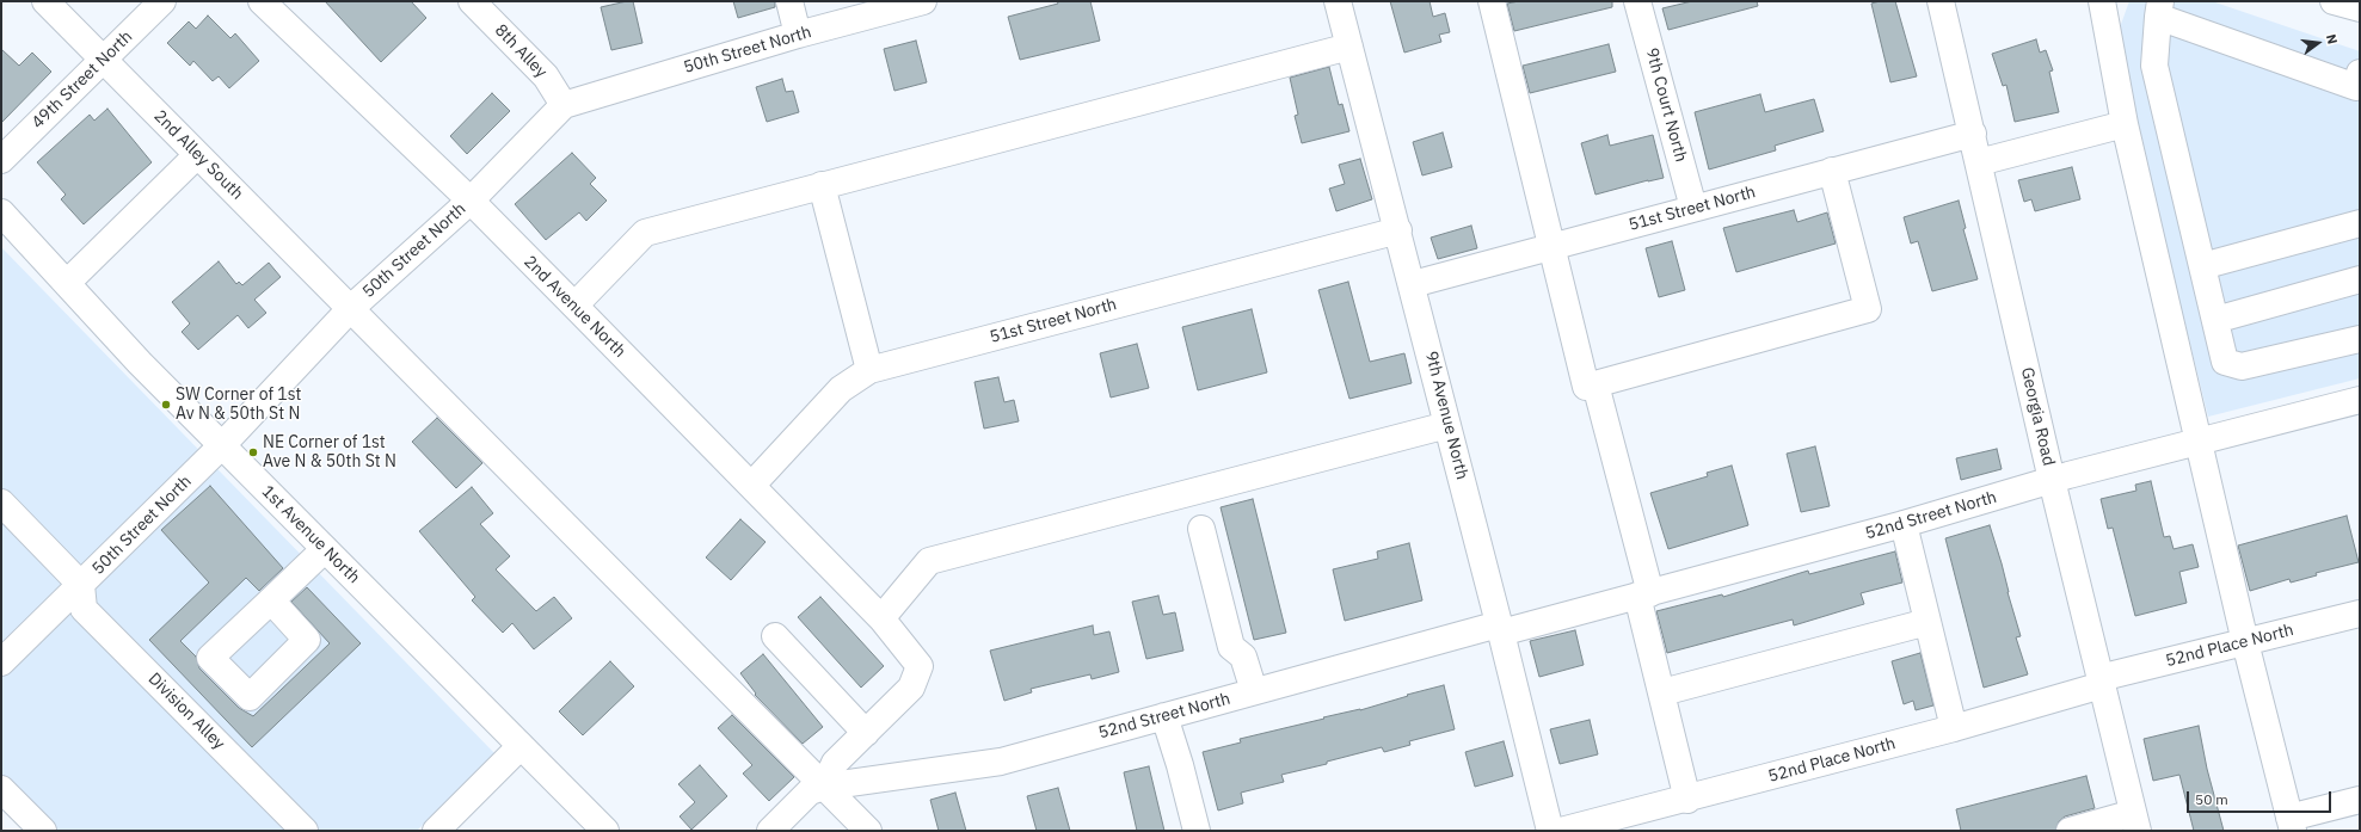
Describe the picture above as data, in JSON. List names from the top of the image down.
{
  "streets": {
    "street": [
      "50th Street North",
      "8th Alley",
      "49th Street North",
      "9th Court North",
      "2nd Alley South",
      "51st Street North",
      "2nd Avenue North",
      "9th Avenue North",
      "Georgia Road",
      "52nd Street North",
      "1st Avenue North",
      "52nd Place North",
      "Division Alley"
    ]
  },
  "crossings": [
    ["50th Street North", "8th Alley"],
    ["50th Street North", "2nd Alley South"],
    ["50th Street North", "2nd Avenue North"],
    ["50th Street North", "1st Avenue North"],
    ["50th Street North", "Division Alley"],
    ["49th Street North", "2nd Alley South"],
    ["9th Court North", "51st Street North"],
    ["2nd Alley South", "52nd Street North"],
    ["51st Street North", "2nd Avenue North"],
    ["51st Street North", "9th Avenue North"],
    ["51st Street North", "Georgia Road"],
    ["9th Avenue North", "52nd Street North"],
    ["Georgia Road", "52nd Street North"],
    ["Georgia Road", "52nd Place North"]
  ],
  "places": ["SW Corner of 1st Av N & 50th St N", "NE Corner of 1st Ave N & 50th St N"],
  "scale_bar": "50 m",
  "north": "right"
}
